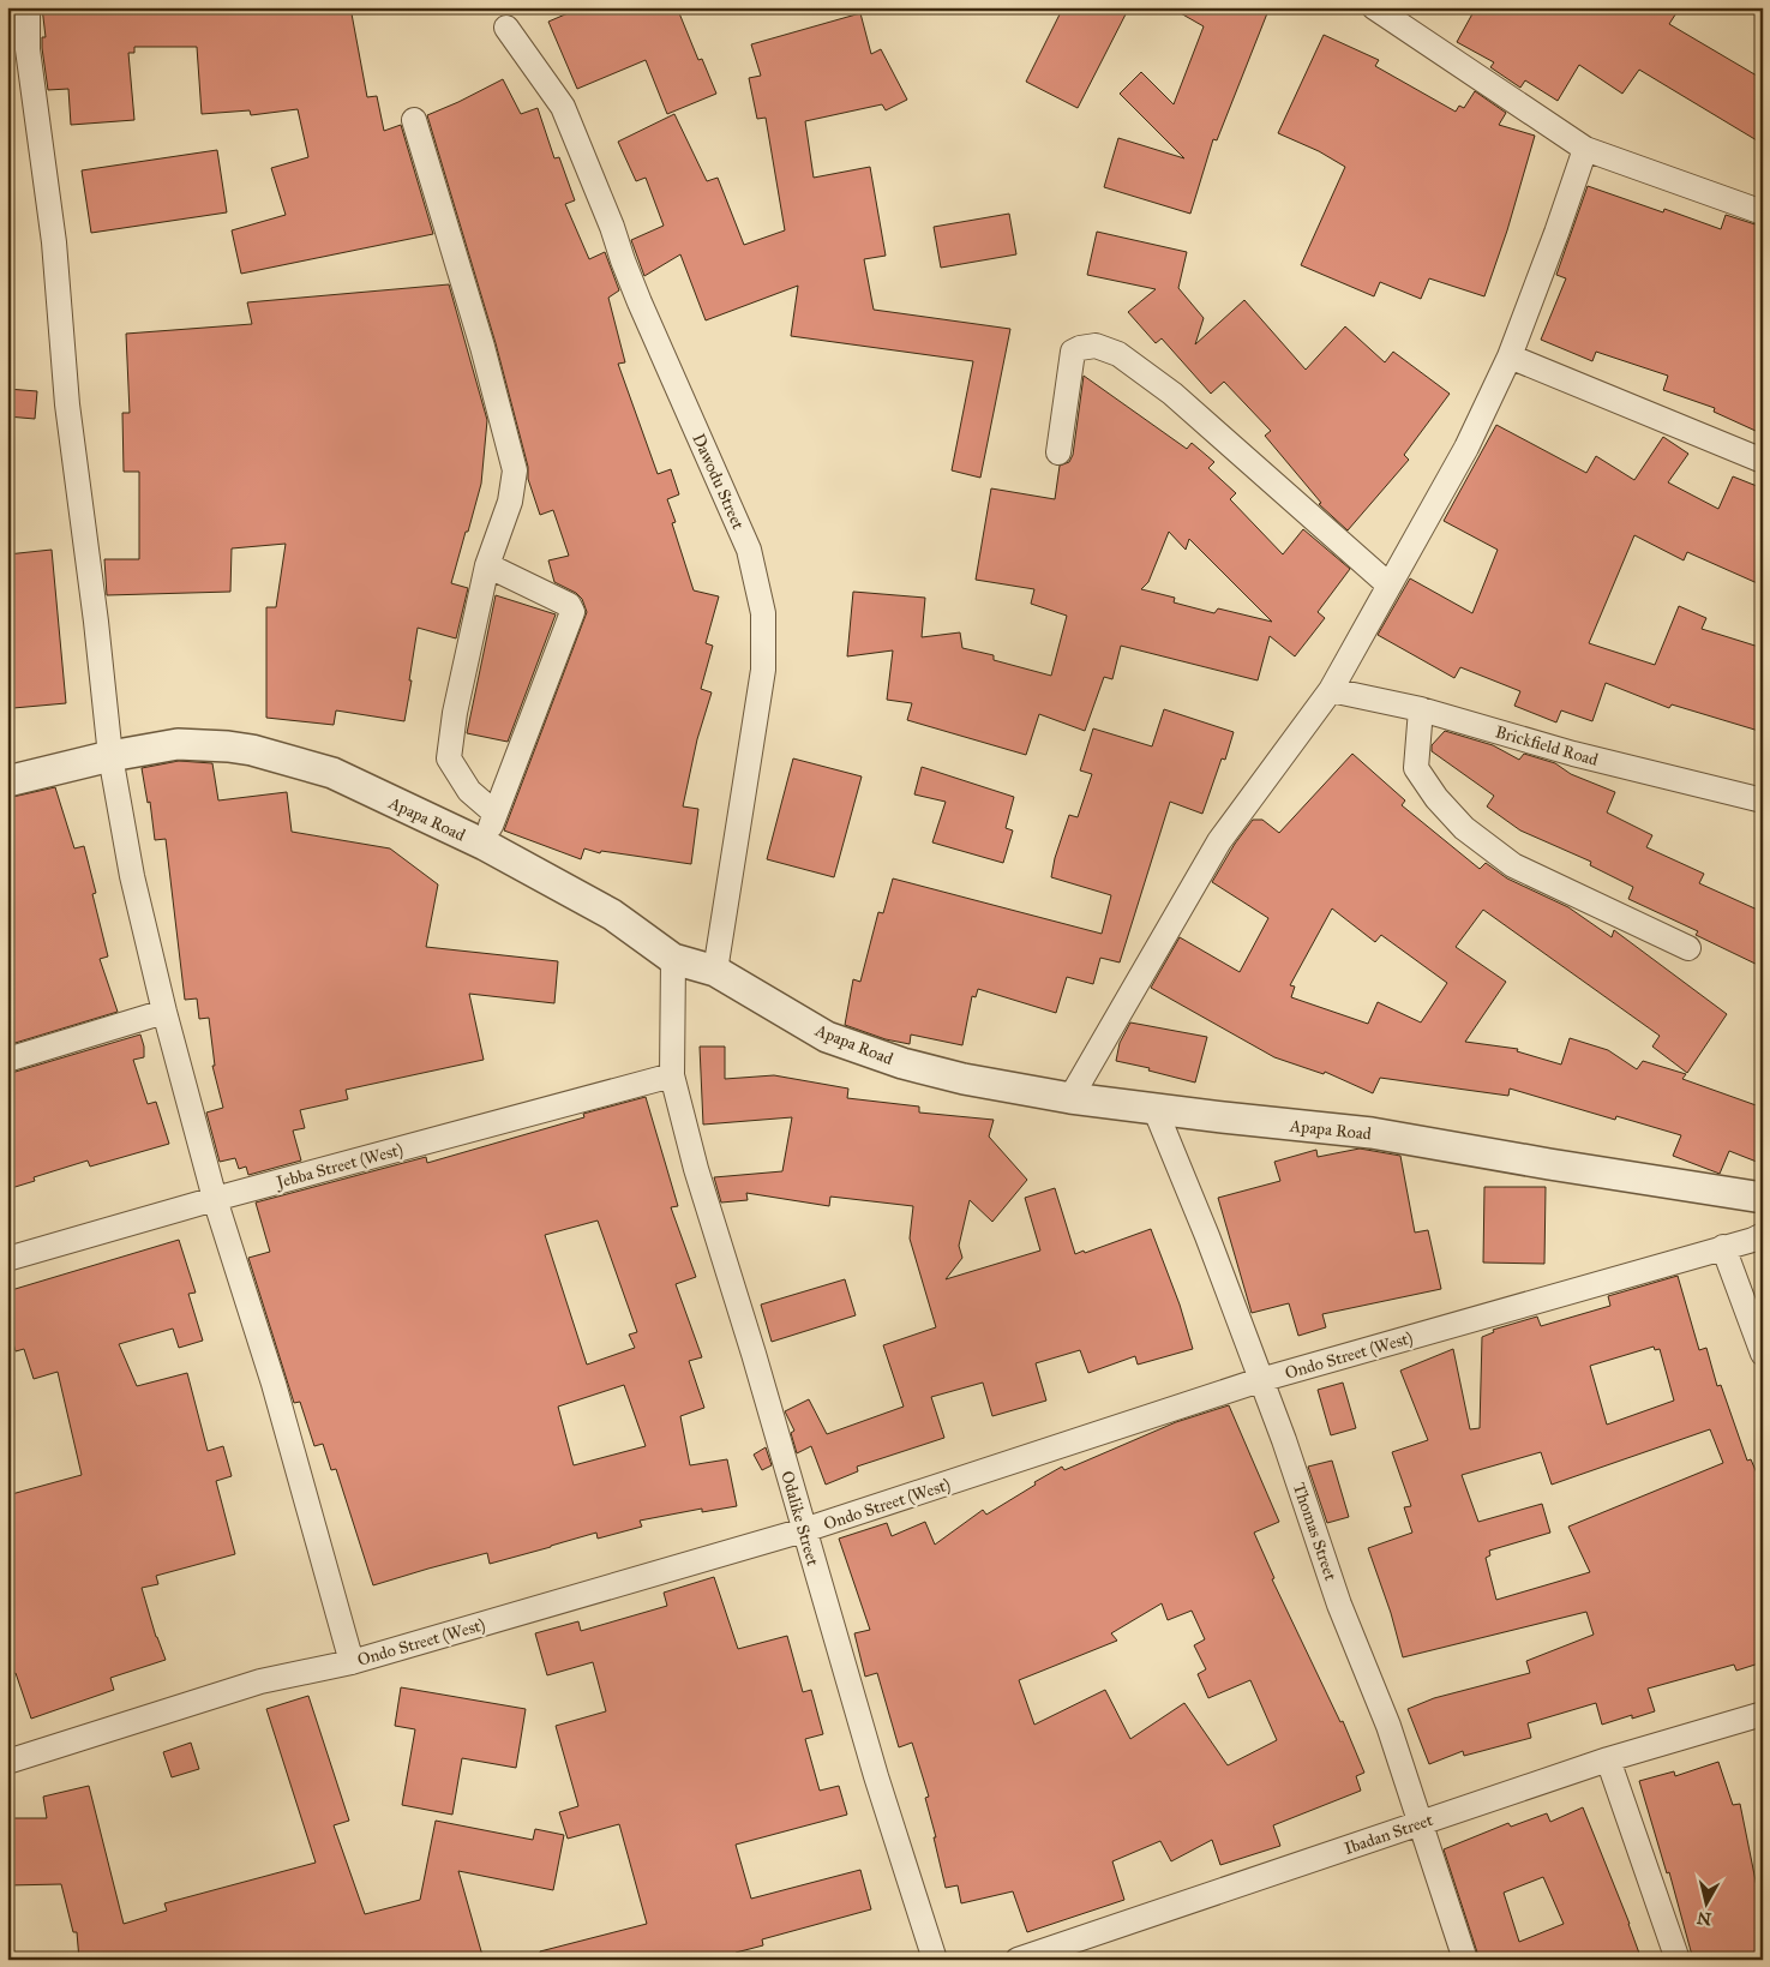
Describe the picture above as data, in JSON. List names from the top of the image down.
{
  "streets": {
    "street": [
      "Dawodu Street",
      "Brickfield Road",
      "Apapa Road",
      "Jebba Street (West)",
      "Ondo Street (West)",
      "Odalike Street",
      "Thomas Street",
      "Ibadan Street"
    ]
  },
  "crossings": [
    ["Dawodu Street", "Apapa Road"],
    ["Apapa Road", "Odalike Street"],
    ["Apapa Road", "Thomas Street"],
    ["Jebba Street (West)", "Odalike Street"],
    ["Ondo Street (West)", "Odalike Street"],
    ["Ondo Street (West)", "Thomas Street"],
    ["Thomas Street", "Ibadan Street"]
  ],
  "north": "bottom"
}
